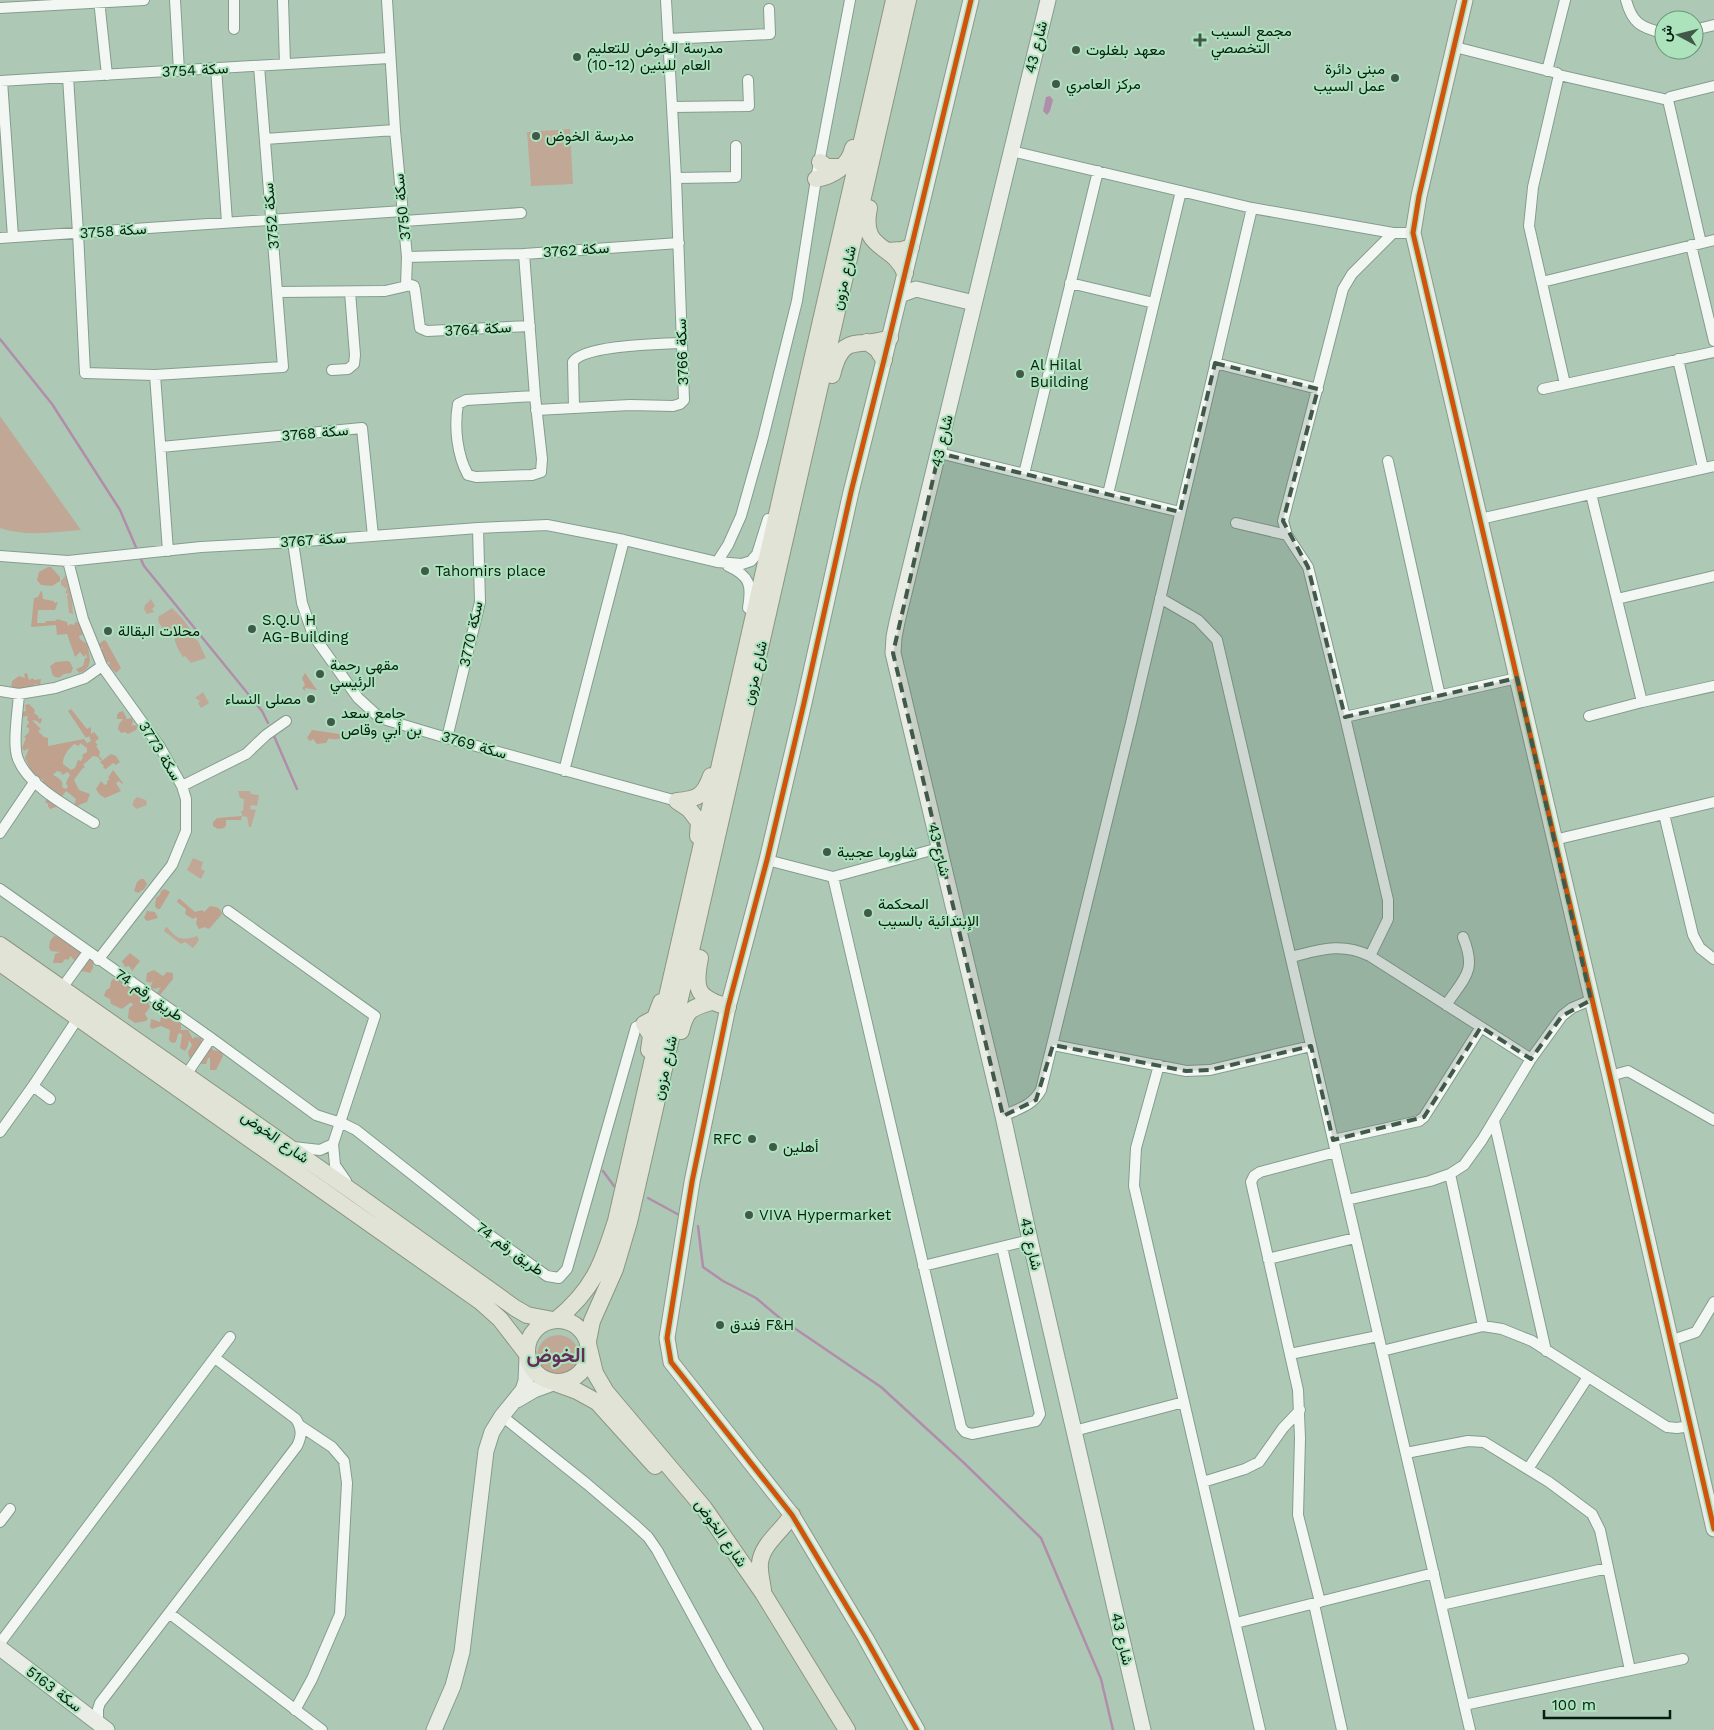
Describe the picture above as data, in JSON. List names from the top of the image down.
{
  "streets": {
    "main road": ["شارع مزون", "شارع الخوض"],
    "street": [
      "شارع 43",
      "سكة 3754",
      "سكة 3750",
      "سكة 3752",
      "سكة 3758",
      "سكة 3762",
      "سكة 3764",
      "سكة 3766",
      "سكة 3768",
      "سكة 3767",
      "سكة 3770",
      "سكة 3769",
      "سكة 3773",
      "طريق رقم 74",
      "سكة 5163"
    ]
  },
  "crossings": [
    ["سكة 3754", "سكة 3750"],
    ["سكة 3754", "سكة 3752"],
    ["سكة 3750", "سكة 3758"],
    ["سكة 3750", "سكة 3762"],
    ["سكة 3750", "سكة 3764"],
    ["سكة 3752", "سكة 3758"],
    ["سكة 3762", "سكة 3764"],
    ["سكة 3762", "سكة 3766"],
    ["شارع مزون", "شارع الخوض"],
    ["سكة 3764", "سكة 3766"],
    ["سكة 3768", "سكة 3767"],
    ["سكة 3767", "سكة 3770"],
    ["سكة 3767", "سكة 3769"],
    ["سكة 3767", "سكة 3773"],
    ["سكة 3770", "سكة 3769"],
    ["سكة 3773", "طريق رقم 74"]
  ],
  "districts": ["الخوض"],
  "places": {
    "health": ["مجمع السيب التخصصي"],
    "other": [
      "معهد بلغلوت",
      "مدرسة الخوض للتعليم العام للبنين (12-10)",
      "مبنى دائرة عمل السيب",
      "مركز العامري",
      "مدرسة الخوض",
      "Al Hilal Building",
      "Tahomirs place",
      "S.Q.U H AG-Building",
      "محلات البقالة",
      "مقهي رحمة الرئيسي",
      "مصلى النساء",
      "جامع سعد بن أبي وقاص",
      "شاورما عجيبة",
      "المحكمة الإبتدائية بالسيب",
      "RFC",
      "أهلين",
      "VIVA Hypermarket",
      "فندق F&H"
    ]
  },
  "scale_bar": "100 m",
  "north": "left"
}
